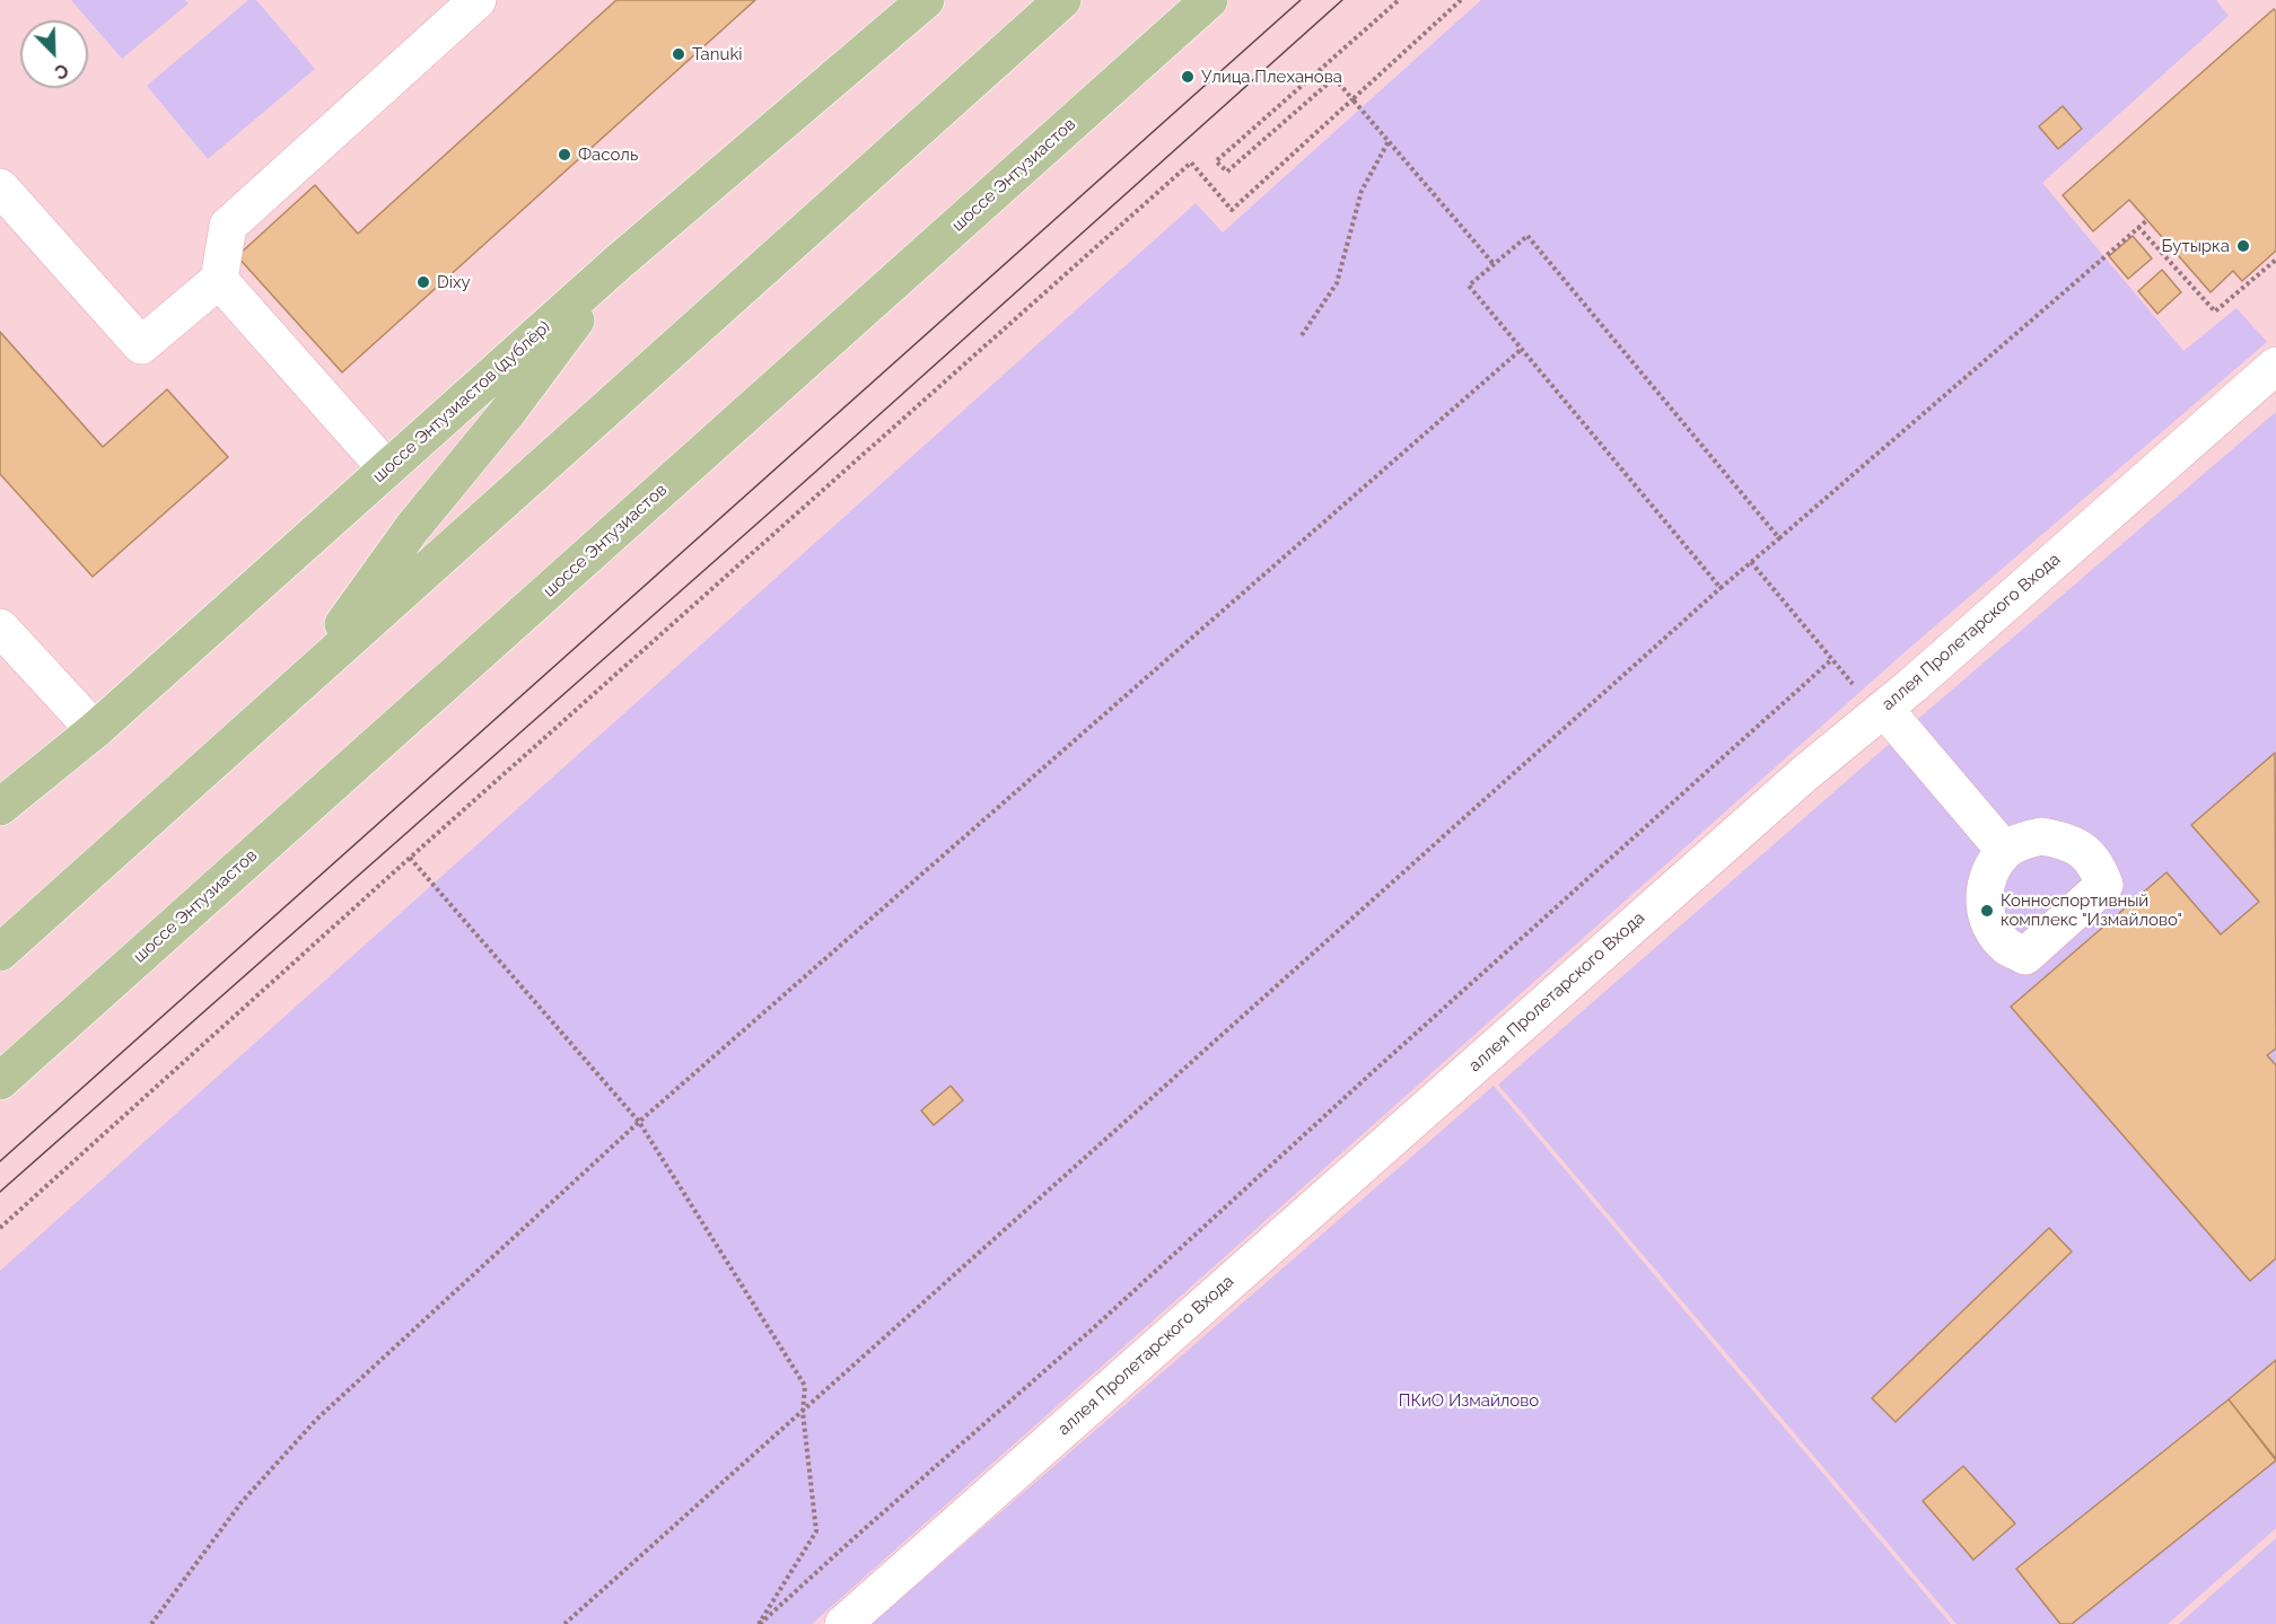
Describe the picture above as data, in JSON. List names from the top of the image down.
{
  "streets": {
    "main road": ["шоссе Энтузиастов", "шоссе Энтузиастов (дублёр)"],
    "street": ["аллея Пролетарского Входа"]
  },
  "parks": ["ПКиО Измайлово"],
  "places": [
    "Tanuki",
    "Улица Плеханова",
    "Фасоль",
    "Бутырка",
    "Dixy",
    "Конноспортивный комплекс \"Измайлово\""
  ],
  "north": "bottom right"
}
